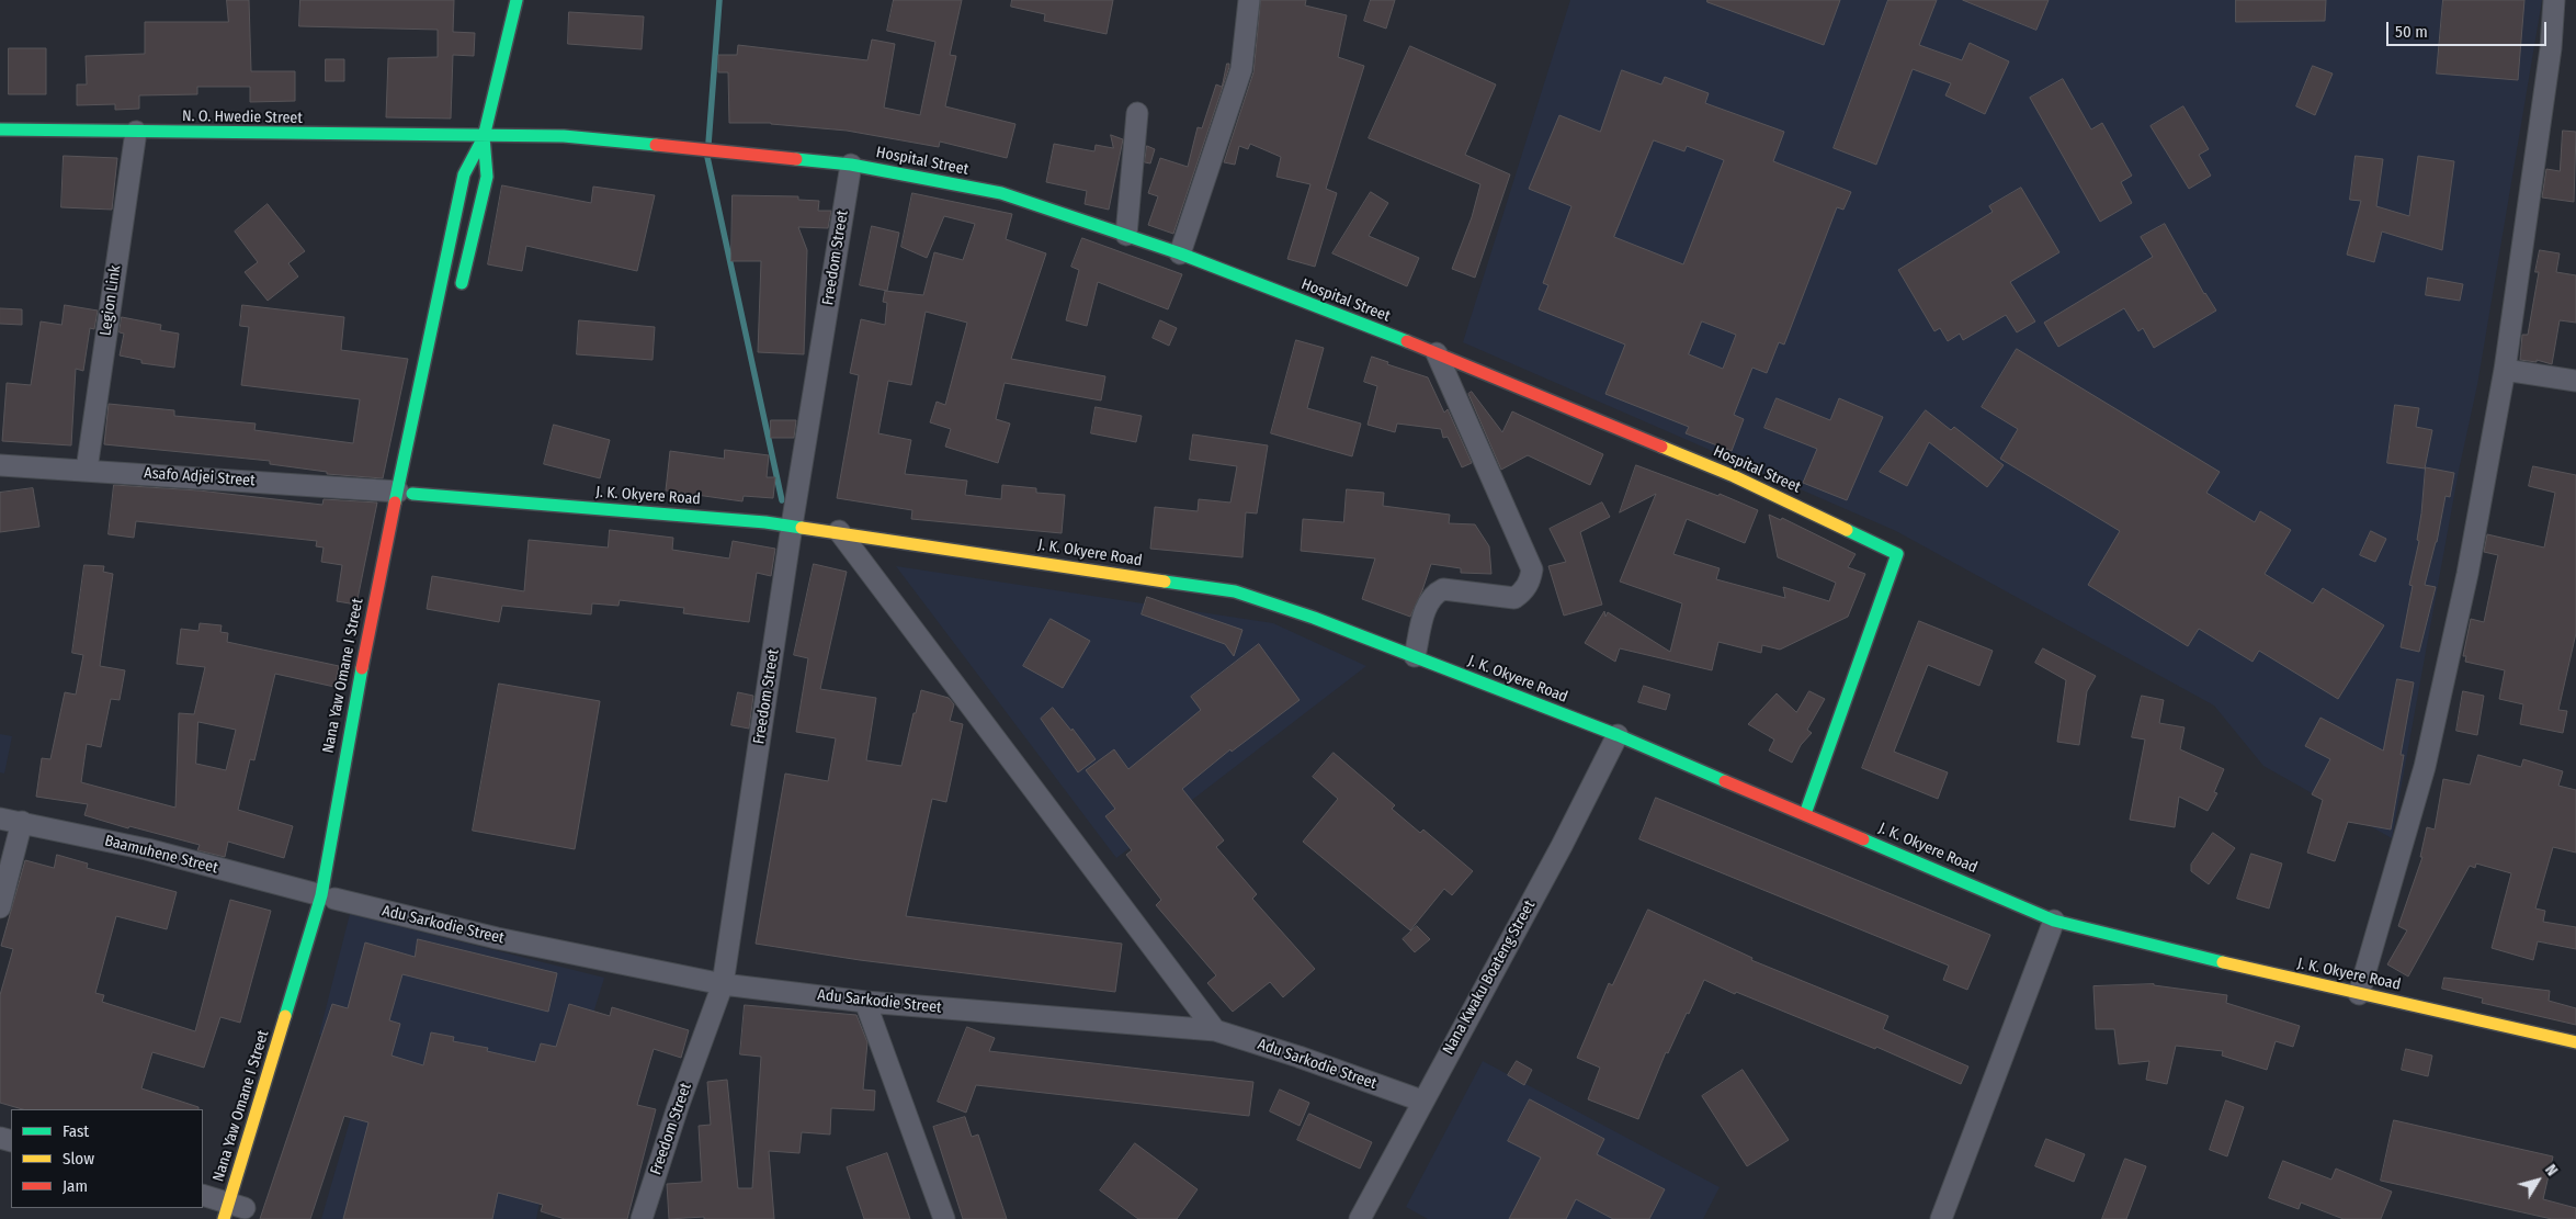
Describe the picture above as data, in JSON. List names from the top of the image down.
{
  "streets": {
    "main road": [
      "N. O. Hwedie Street",
      "Hospital Street",
      "J. K. Okyere Road",
      "Nana Yaw Omane I Street"
    ],
    "street": [
      "Freedom Street",
      "Legion Link",
      "Asafo Adjei Street",
      "Baamuhene Street",
      "Adu Sarkodie Street",
      "Nana Kwaku Boateng Street"
    ]
  },
  "crossings": [
    ["N. O. Hwedie Street", "Hospital Street"],
    ["N. O. Hwedie Street", "Legion Link"],
    ["N. O. Hwedie Street", "Nana Yaw Omane I Street"],
    ["Hospital Street", "Freedom Street"],
    ["Hospital Street", "J. K. Okyere Road"],
    ["Hospital Street", "Nana Yaw Omane I Street"],
    ["Freedom Street", "J. K. Okyere Road"],
    ["Freedom Street", "Adu Sarkodie Street"],
    ["Legion Link", "Asafo Adjei Street"],
    ["Asafo Adjei Street", "J. K. Okyere Road"],
    ["Asafo Adjei Street", "Nana Yaw Omane I Street"],
    ["J. K. Okyere Road", "Nana Yaw Omane I Street"],
    ["J. K. Okyere Road", "Nana Kwaku Boateng Street"],
    ["Nana Yaw Omane I Street", "Baamuhene Street"],
    ["Nana Yaw Omane I Street", "Adu Sarkodie Street"],
    ["Baamuhene Street", "Adu Sarkodie Street"],
    ["Adu Sarkodie Street", "Nana Kwaku Boateng Street"]
  ],
  "legend": ["Fast", "Slow", "Jam"],
  "scale_bar": "50 m",
  "north": "top right"
}
